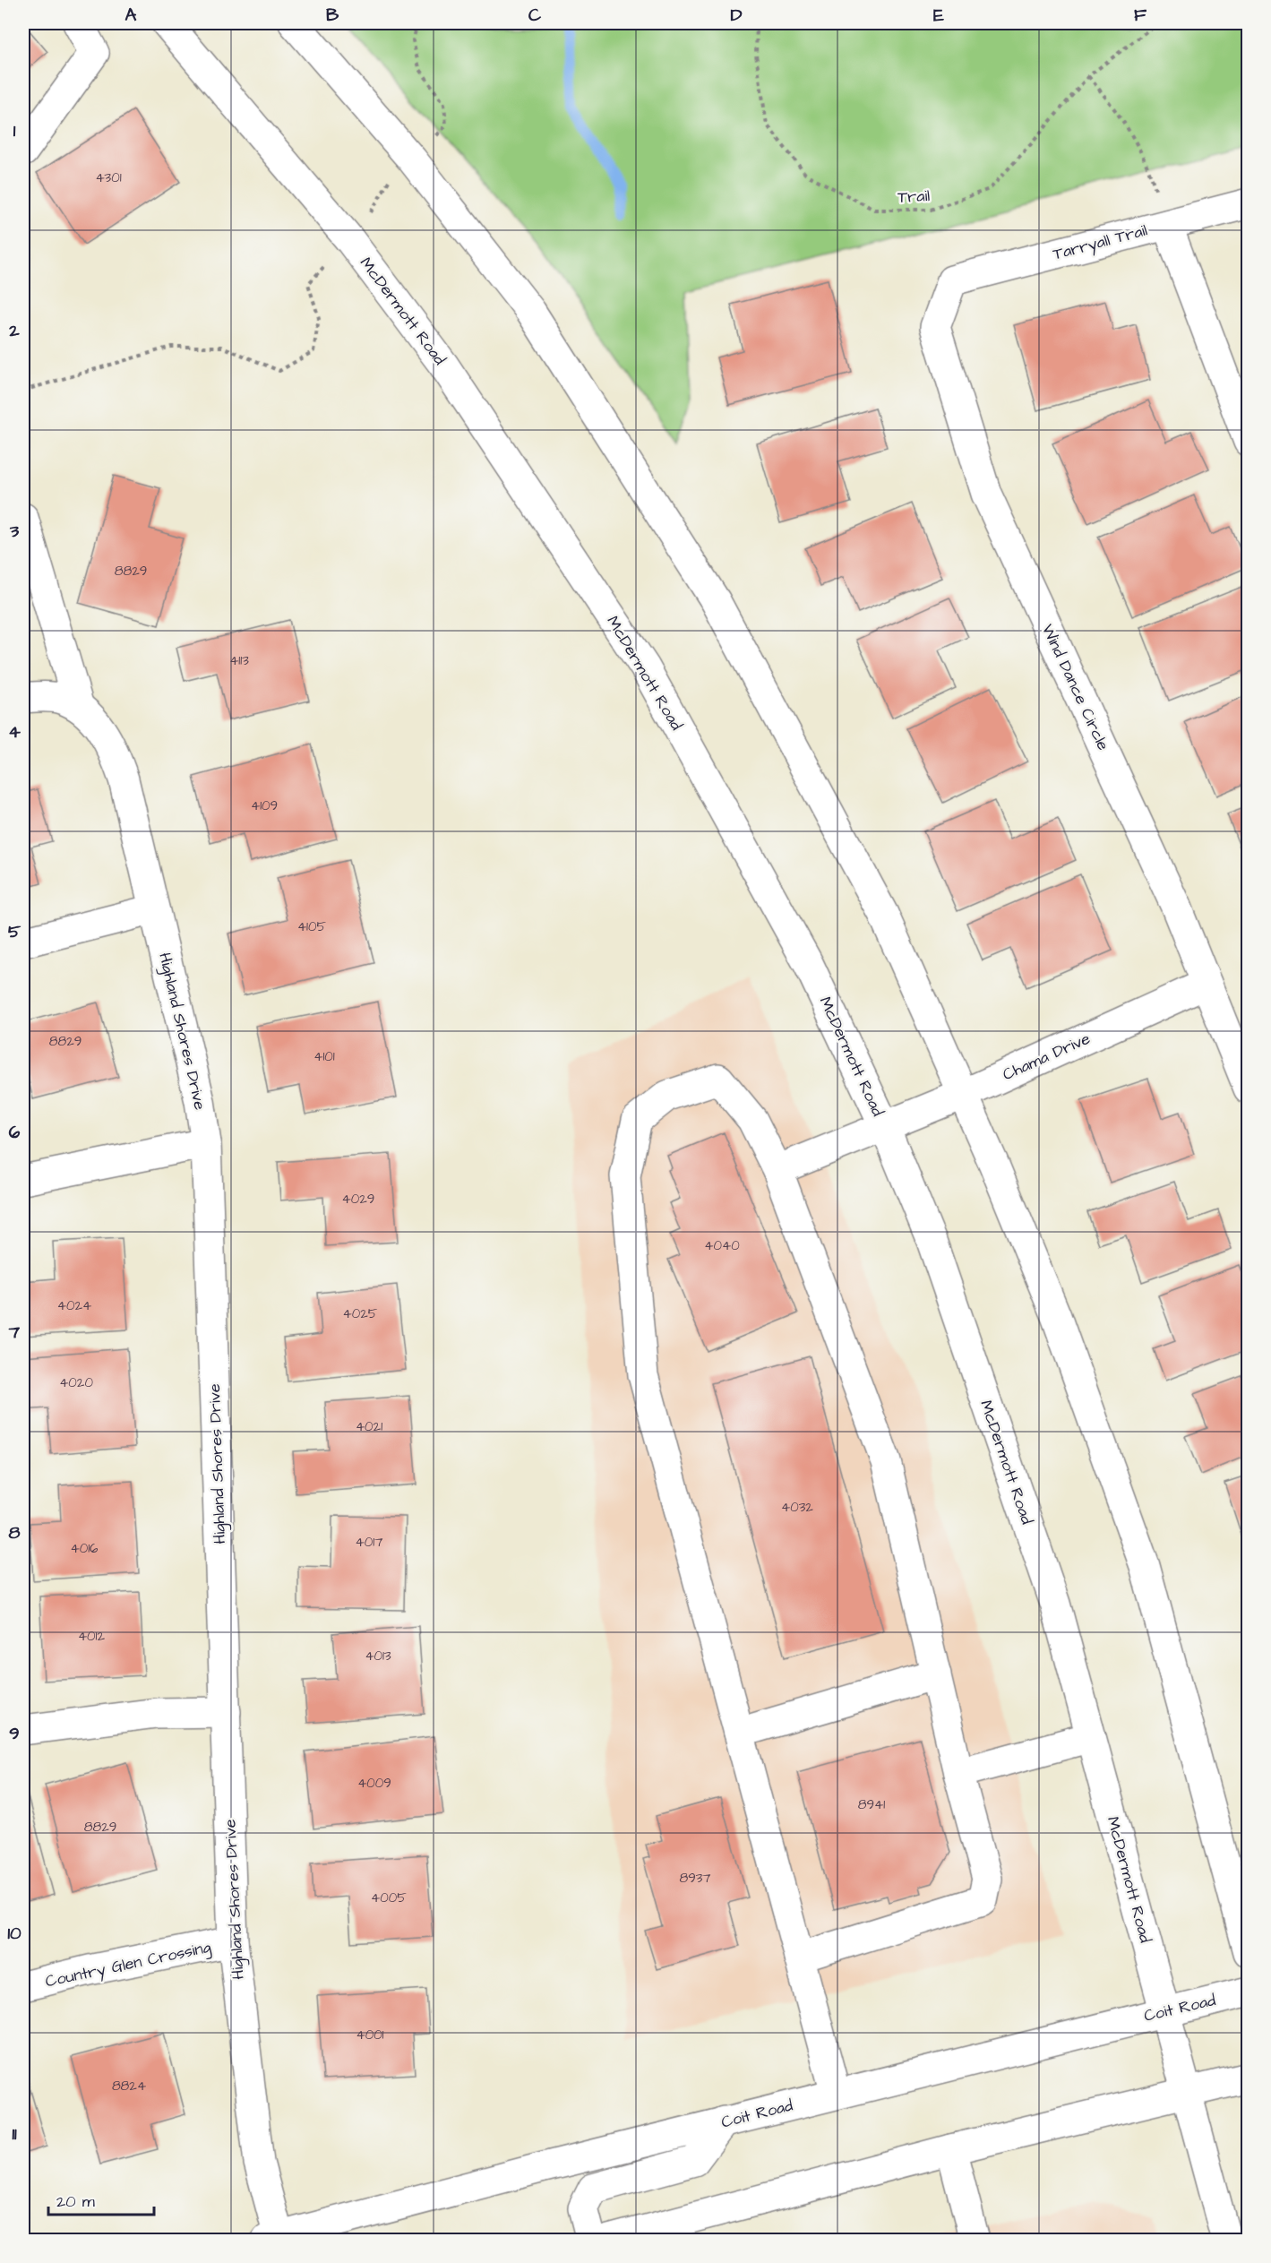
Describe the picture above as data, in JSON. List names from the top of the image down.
{
  "streets": {
    "main road": [
      "Tarryall Trail",
      "McDermott Road",
      "Wind Dance Circle",
      "Highland Shores Drive",
      "Chama Drive",
      "Country Glen Crossing",
      "Coit Road"
    ],
    "path": ["Trail"]
  },
  "crossings": [
    ["Tarryall Trail", "Wind Dance Circle"],
    ["McDermott Road", "Chama Drive"],
    ["McDermott Road", "Coit Road"],
    ["Wind Dance Circle", "Chama Drive"],
    ["Highland Shores Drive", "Country Glen Crossing"],
    ["Highland Shores Drive", "Coit Road"]
  ],
  "house_numbers": [
    "4301",
    "8829",
    "4113",
    "4109",
    "4105",
    "8829",
    "4101",
    "4029",
    "4040",
    "4024",
    "4025",
    "4020",
    "4021",
    "4032",
    "4017",
    "4016",
    "4012",
    "4013",
    "4009",
    "8941",
    "8829",
    "8937",
    "4005",
    "4001",
    "8824"
  ],
  "scale_bar": "20 m",
  "grid": {
    "columns": [
      "A",
      "B",
      "C",
      "D",
      "E",
      "F"
    ],
    "rows": [
      "1",
      "2",
      "3",
      "4",
      "5",
      "6",
      "7",
      "8",
      "9",
      "10",
      "11"
    ]
  }
}
